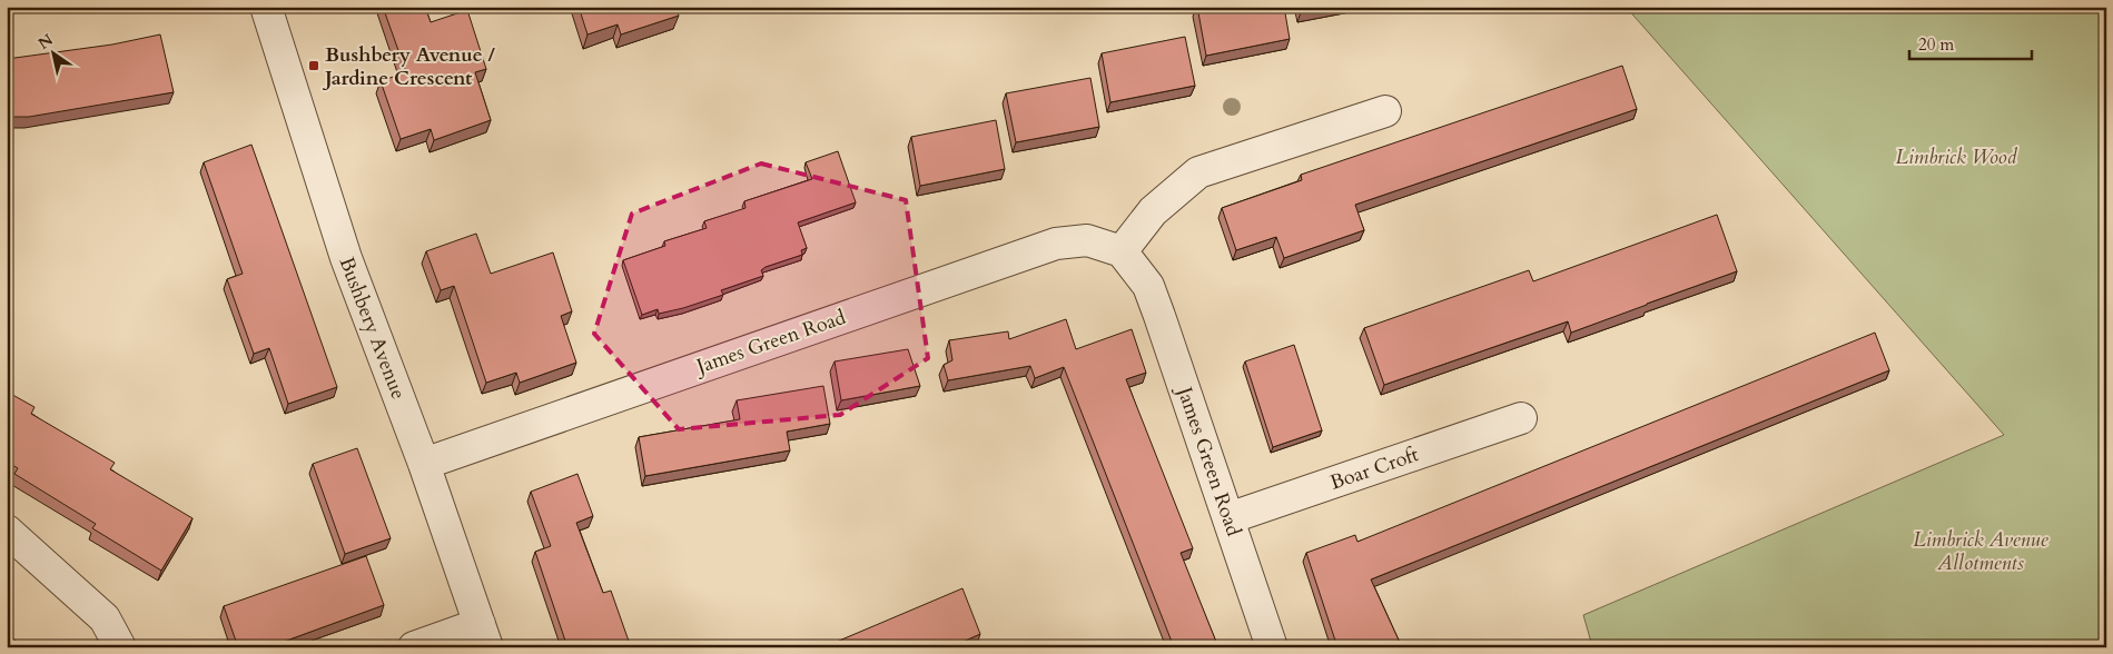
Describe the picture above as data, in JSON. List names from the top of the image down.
{
  "streets": {
    "street": ["Bushbery Avenue", "James Green Road", "Boar Croft"]
  },
  "crossings": [
    ["Bushbery Avenue", "James Green Road"],
    ["James Green Road", "Boar Croft"]
  ],
  "parks": ["Limbrick Wood", "Limbrick Avenue Allotments"],
  "places": {
    "transit": ["Bushbery Avenue / Jardine Crescent"]
  },
  "scale_bar": "20 m",
  "north": "top left"
}
